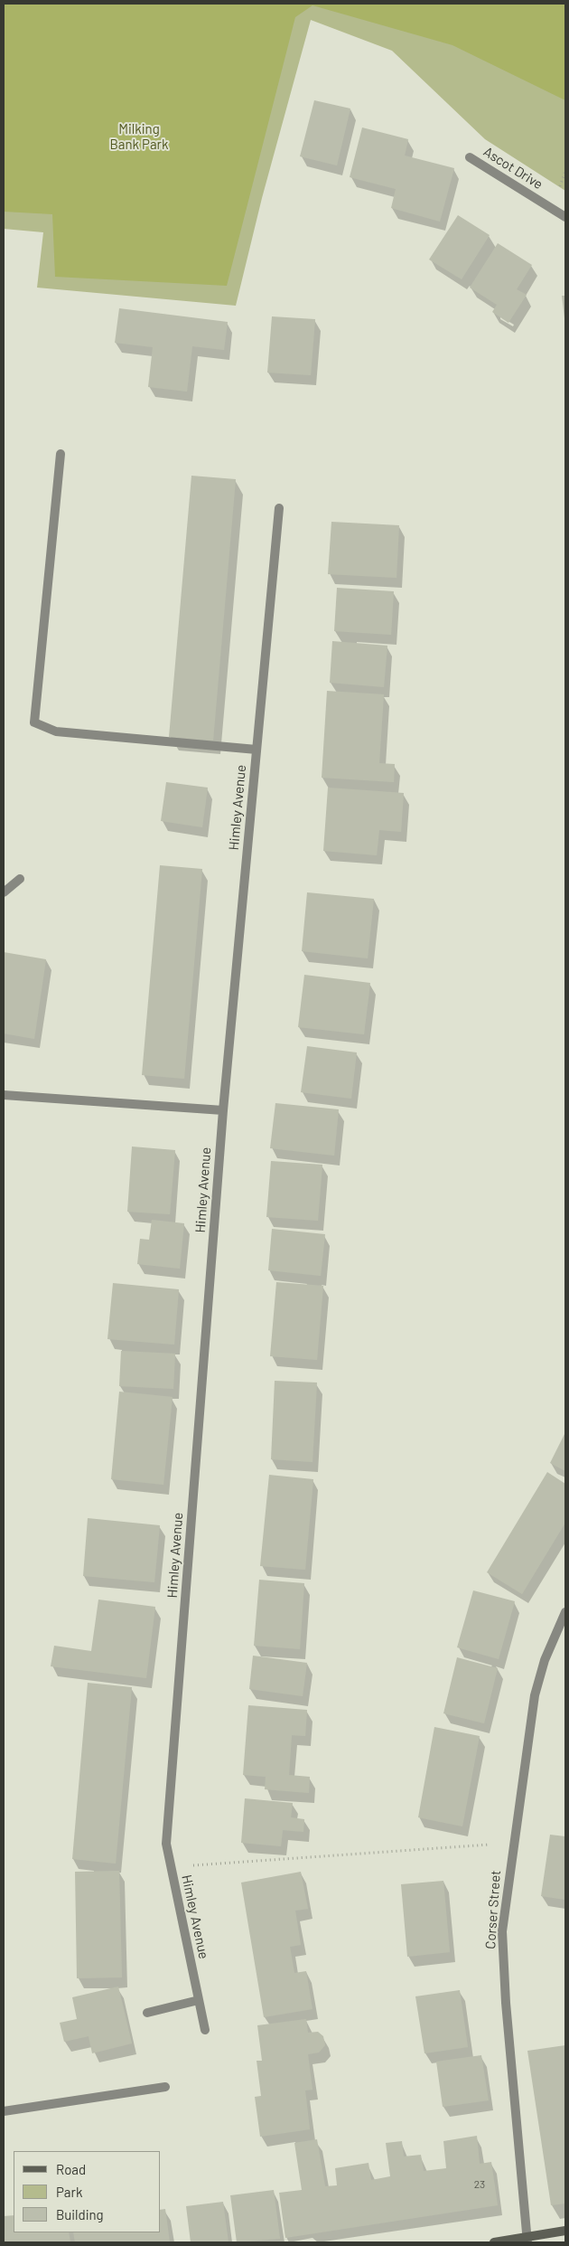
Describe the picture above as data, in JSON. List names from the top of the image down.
{
  "streets": {
    "street": ["Ascot Drive", "Himley Avenue", "Corser Street"]
  },
  "parks": ["Milking Bank Park"],
  "house_numbers": ["23"],
  "legend": ["Road", "Park", "Building"]
}
